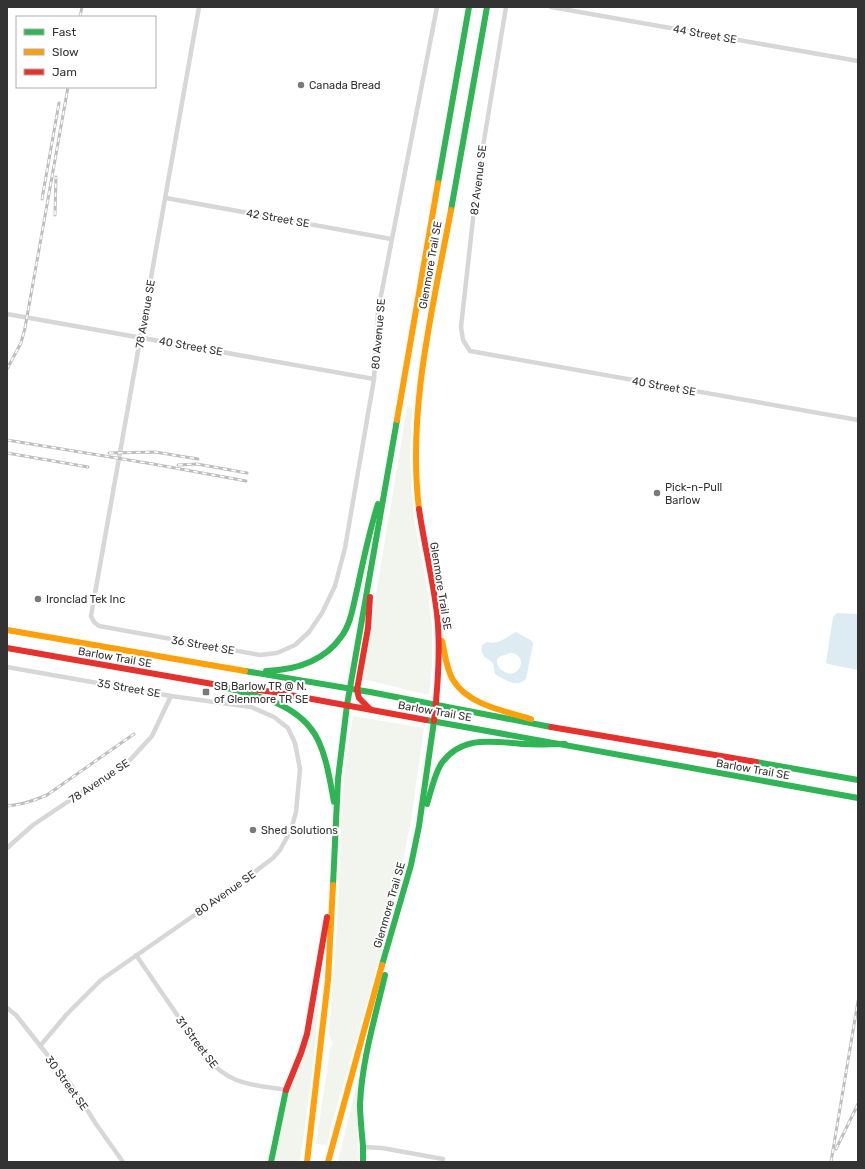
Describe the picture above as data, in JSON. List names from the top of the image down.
{
  "streets": {
    "main road": ["Glenmore Trail SE", "Barlow Trail SE"],
    "street": [
      "44 Street SE",
      "82 Avenue SE",
      "42 Street SE",
      "78 Avenue SE",
      "80 Avenue SE",
      "40 Street SE",
      "36 Street SE",
      "35 Street SE",
      "31 Street SE",
      "30 Street SE"
    ]
  },
  "crossings": [
    ["82 Avenue SE", "40 Street SE"],
    ["42 Street SE", "78 Avenue SE"],
    ["42 Street SE", "80 Avenue SE"],
    ["Glenmore Trail SE", "Barlow Trail SE"],
    ["78 Avenue SE", "40 Street SE"],
    ["78 Avenue SE", "36 Street SE"],
    ["78 Avenue SE", "35 Street SE"],
    ["80 Avenue SE", "40 Street SE"],
    ["80 Avenue SE", "36 Street SE"],
    ["80 Avenue SE", "35 Street SE"],
    ["80 Avenue SE", "31 Street SE"],
    ["80 Avenue SE", "30 Street SE"]
  ],
  "places": {
    "other": [
      "Canada Bread",
      "Pick-n-Pull Barlow",
      "Ironclad Tek Inc",
      "Shed Solutions"
    ],
    "transit": ["SB Barlow TR @ N. of Glenmore TR SE"]
  },
  "legend": ["Fast", "Slow", "Jam"]
}
